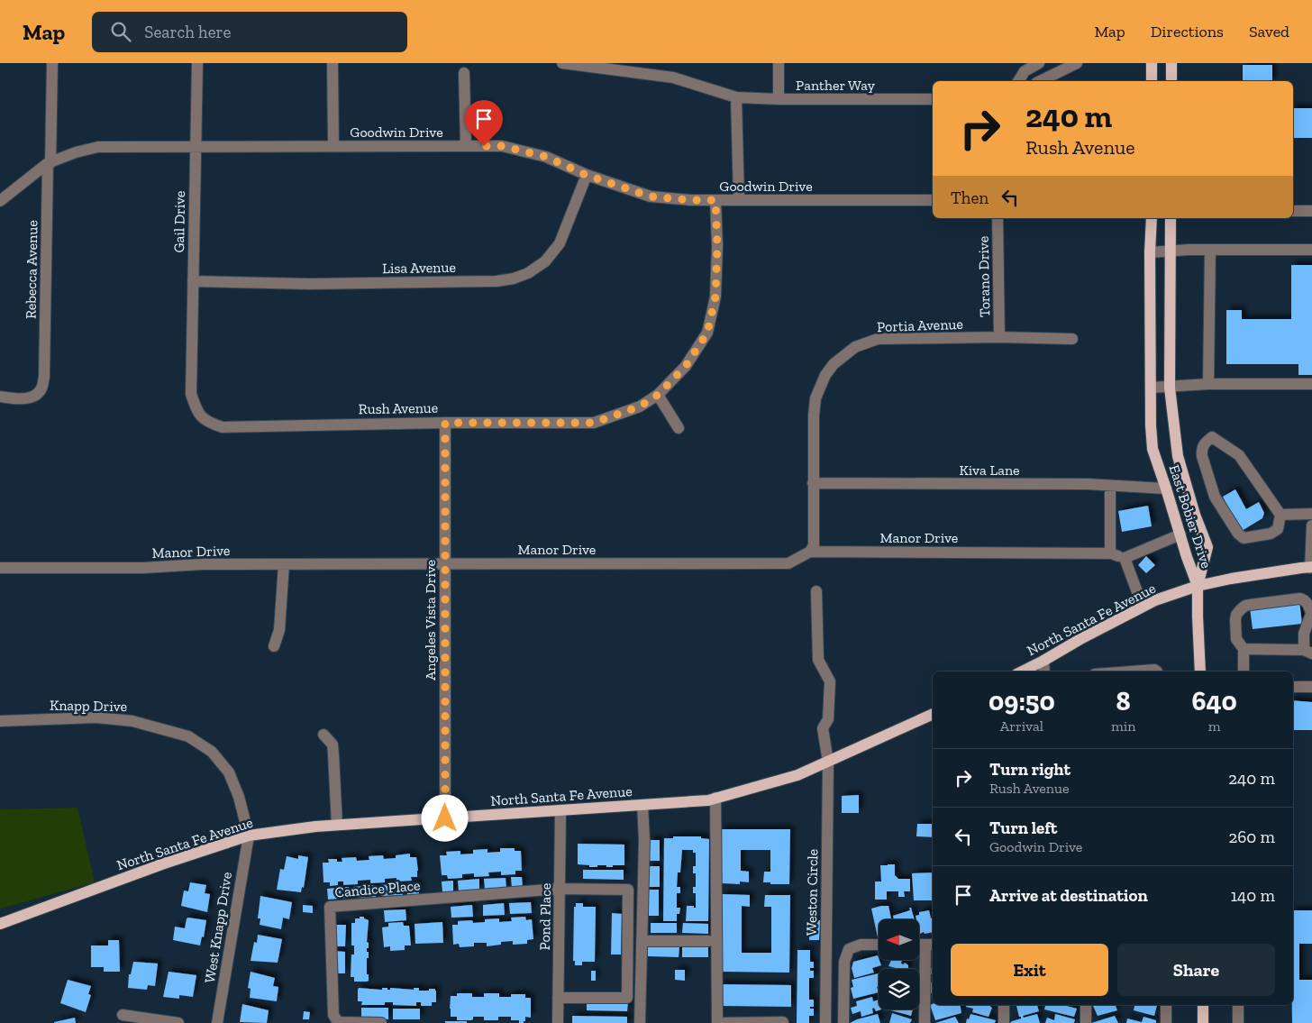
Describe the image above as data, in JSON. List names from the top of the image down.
{
  "streets": {
    "main road": ["East Bobier Drive", "North Santa Fe Avenue"],
    "street": [
      "Panther Way",
      "Goodwin Drive",
      "Gail Drive",
      "Lisa Avenue",
      "Rebecca Avenue",
      "Torano Drive",
      "Portia Avenue",
      "Rush Avenue",
      "Kiva Lane",
      "Manor Drive",
      "Angeles Vista Drive",
      "Knapp Drive",
      "Candice Place",
      "Weston Circle",
      "Pond Place",
      "West Knapp Drive"
    ]
  },
  "crossings": [
    ["Goodwin Drive", "Gail Drive"],
    ["Goodwin Drive", "Lisa Avenue"],
    ["Goodwin Drive", "Rebecca Avenue"],
    ["Goodwin Drive", "Rush Avenue"],
    ["Gail Drive", "Lisa Avenue"],
    ["Gail Drive", "Rush Avenue"],
    ["Torano Drive", "Portia Avenue"],
    ["Portia Avenue", "Kiva Lane"],
    ["Portia Avenue", "Manor Drive"],
    ["Rush Avenue", "Angeles Vista Drive"],
    ["Kiva Lane", "East Bobier Drive"],
    ["East Bobier Drive", "North Santa Fe Avenue"],
    ["Manor Drive", "Angeles Vista Drive"],
    ["North Santa Fe Avenue", "Angeles Vista Drive"],
    ["North Santa Fe Avenue", "Knapp Drive"],
    ["North Santa Fe Avenue", "Weston Circle"],
    ["North Santa Fe Avenue", "Pond Place"],
    ["North Santa Fe Avenue", "West Knapp Drive"],
    ["Knapp Drive", "West Knapp Drive"],
    ["Candice Place", "Pond Place"]
  ],
  "north": "left",
  "page": {
    "header": "Map",
    "search": "Search here",
    "nav": ["Map", "Directions", "Saved"],
    "turn": ["240 m", "Rush Avenue"],
    "then": "Then",
    "eta": [
      "09:50",
      "Arrival",
      "8",
      "min",
      "640",
      "m"
    ],
    "list": [
      {
        "name": "Turn right",
        "note": "Rush Avenue",
        "value": "240 m"
      },
      {
        "name": "Turn left",
        "note": "Goodwin Drive",
        "value": "260 m"
      },
      {
        "name": "Arrive at destination",
        "value": "140 m"
      }
    ],
    "buttons": ["Exit", "Share"]
  }
}
